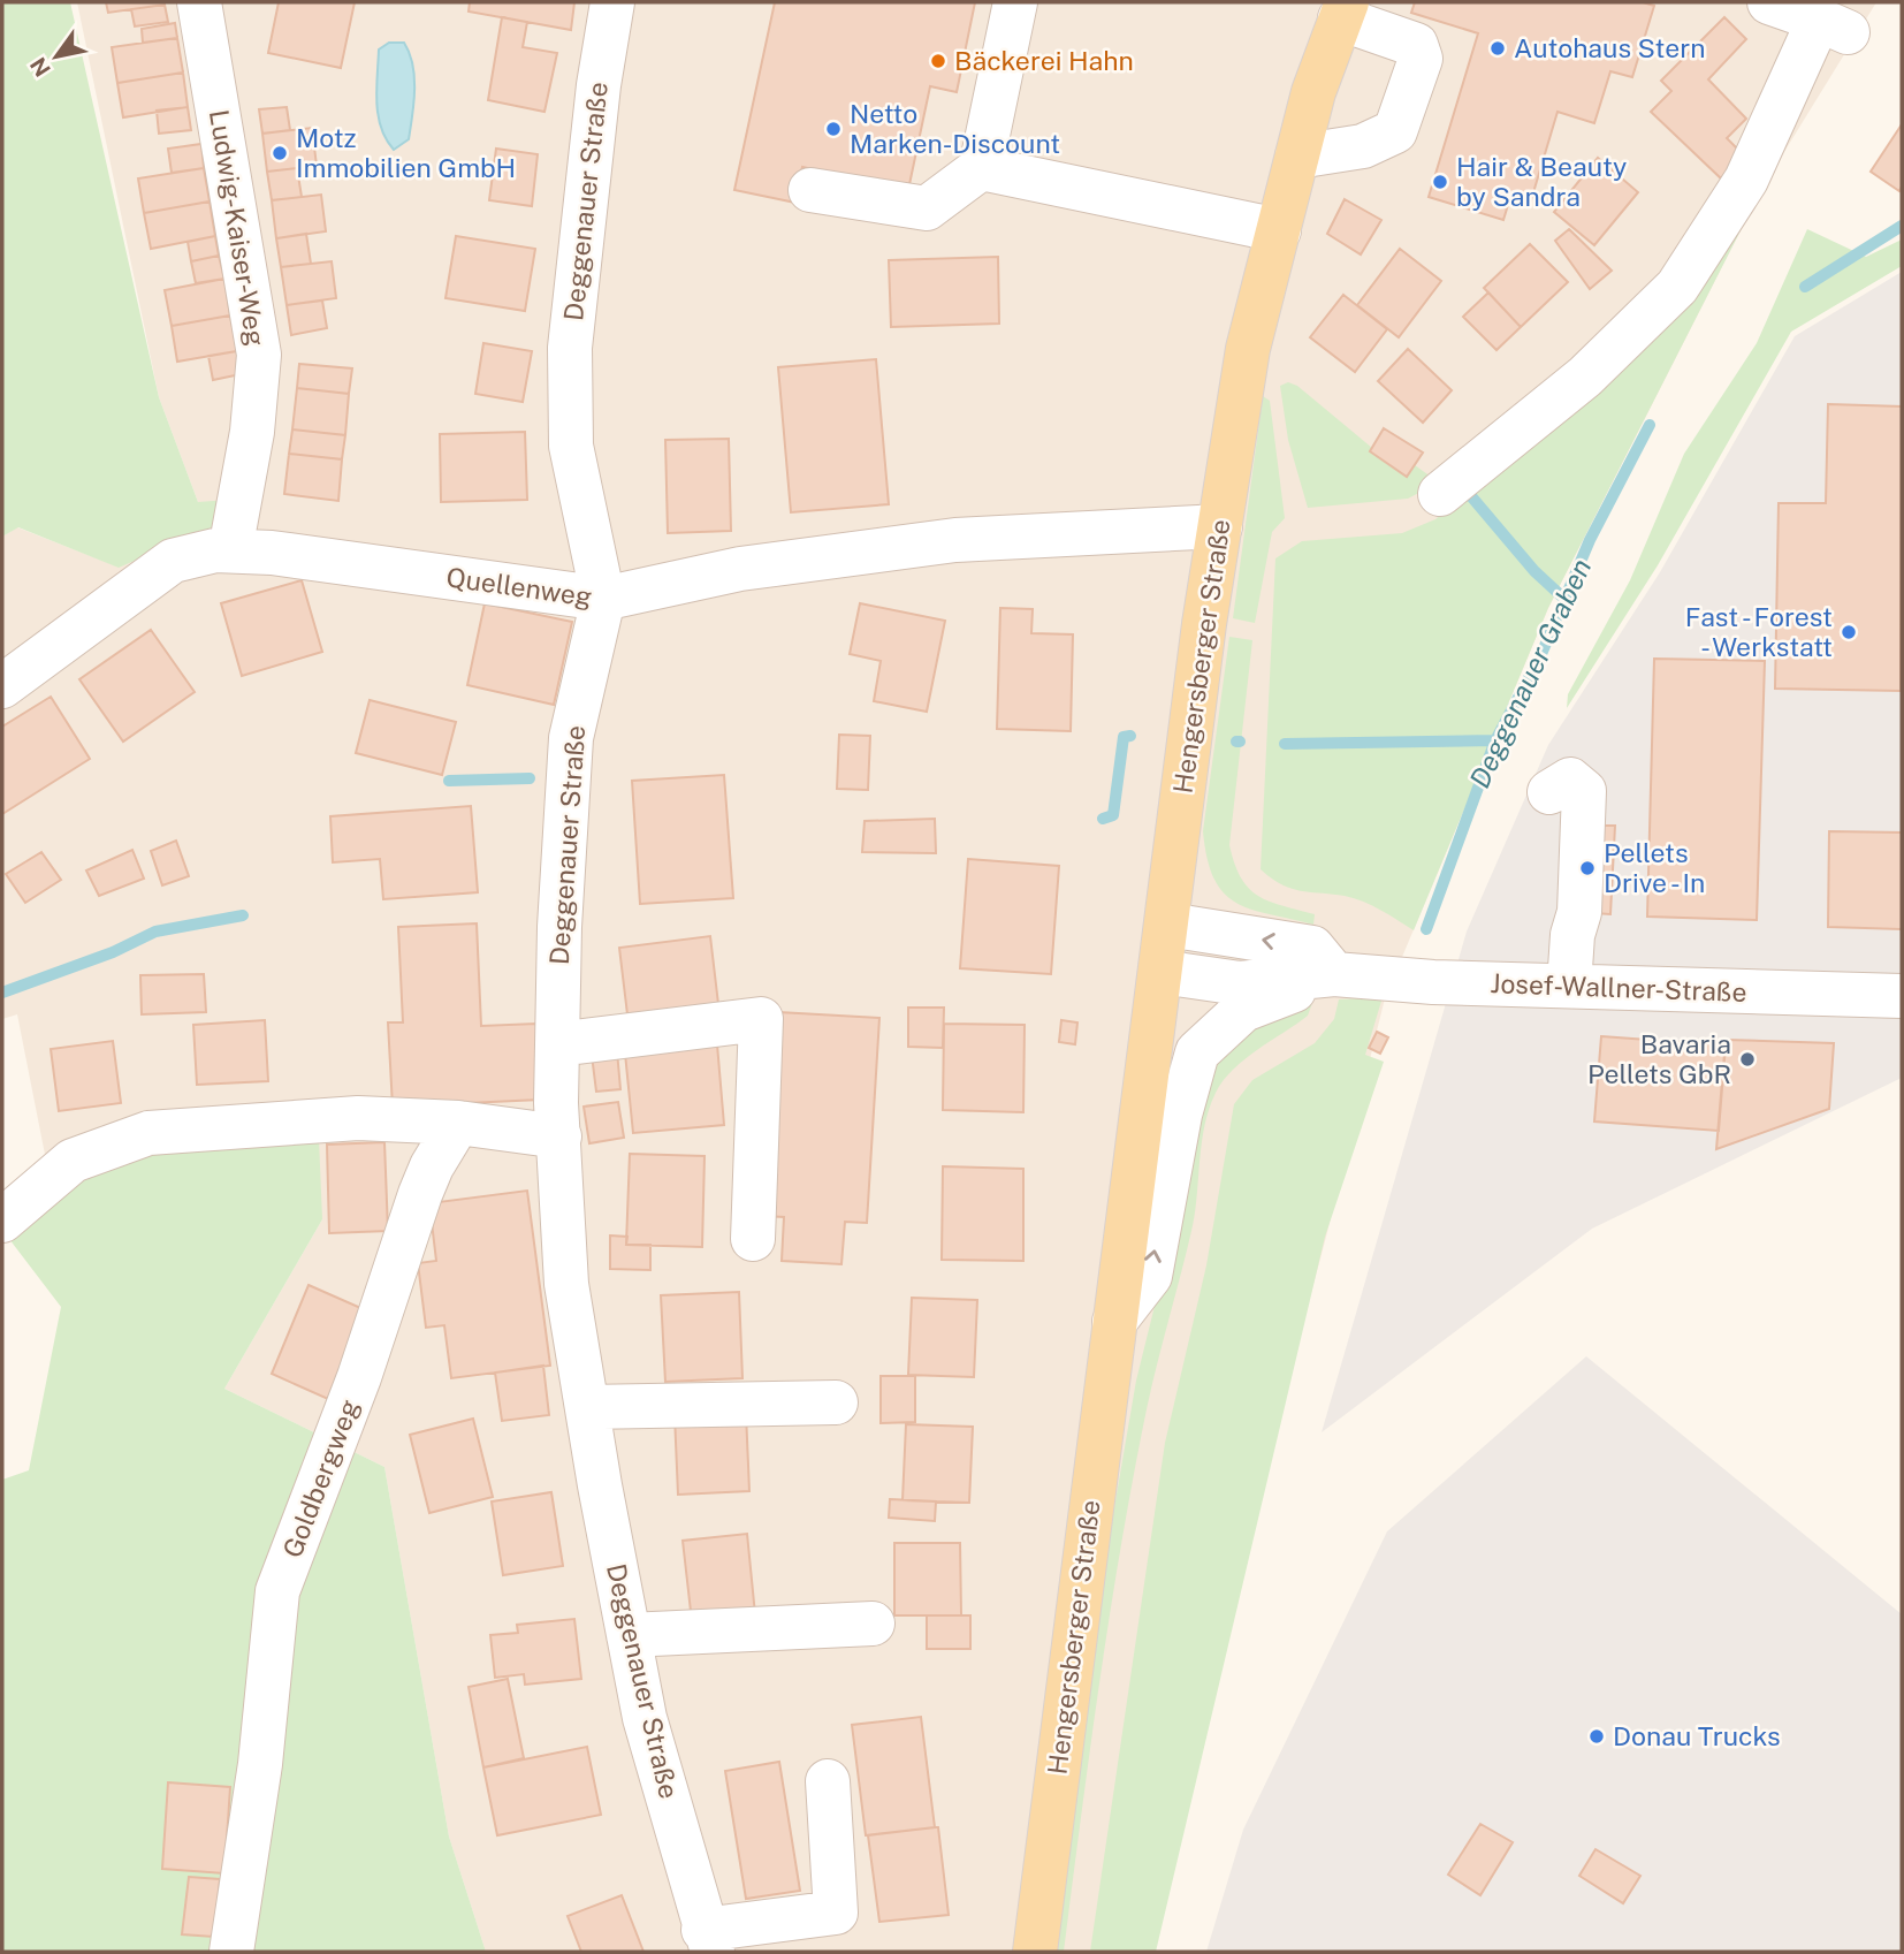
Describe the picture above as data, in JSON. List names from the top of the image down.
{
  "streets": {
    "main road": ["Hengersberger Straße"],
    "street": [
      "Deggenauer Straße",
      "Ludwig-Kaiser-Weg",
      "Quellenweg",
      "Josef-Wallner-Straße",
      "Goldbergweg"
    ]
  },
  "crossings": [
    ["Deggenauer Straße", "Quellenweg"],
    ["Ludwig-Kaiser-Weg", "Quellenweg"],
    ["Quellenweg", "Hengersberger Straße"],
    ["Hengersberger Straße", "Josef-Wallner-Straße"]
  ],
  "water": ["Deggenauer Graben"],
  "places": [
    "Autohaus Stern",
    "Bäckerei Hahn",
    "Netto Marken-Discount",
    "Motz Immobilien GmbH",
    "Hair & Beauty by Sandra",
    "Fast - Forest - Werkstatt",
    "Pellets Drive - In",
    "Bavaria Pellets GbR",
    "Donau Trucks"
  ],
  "north": "bottom left"
}
